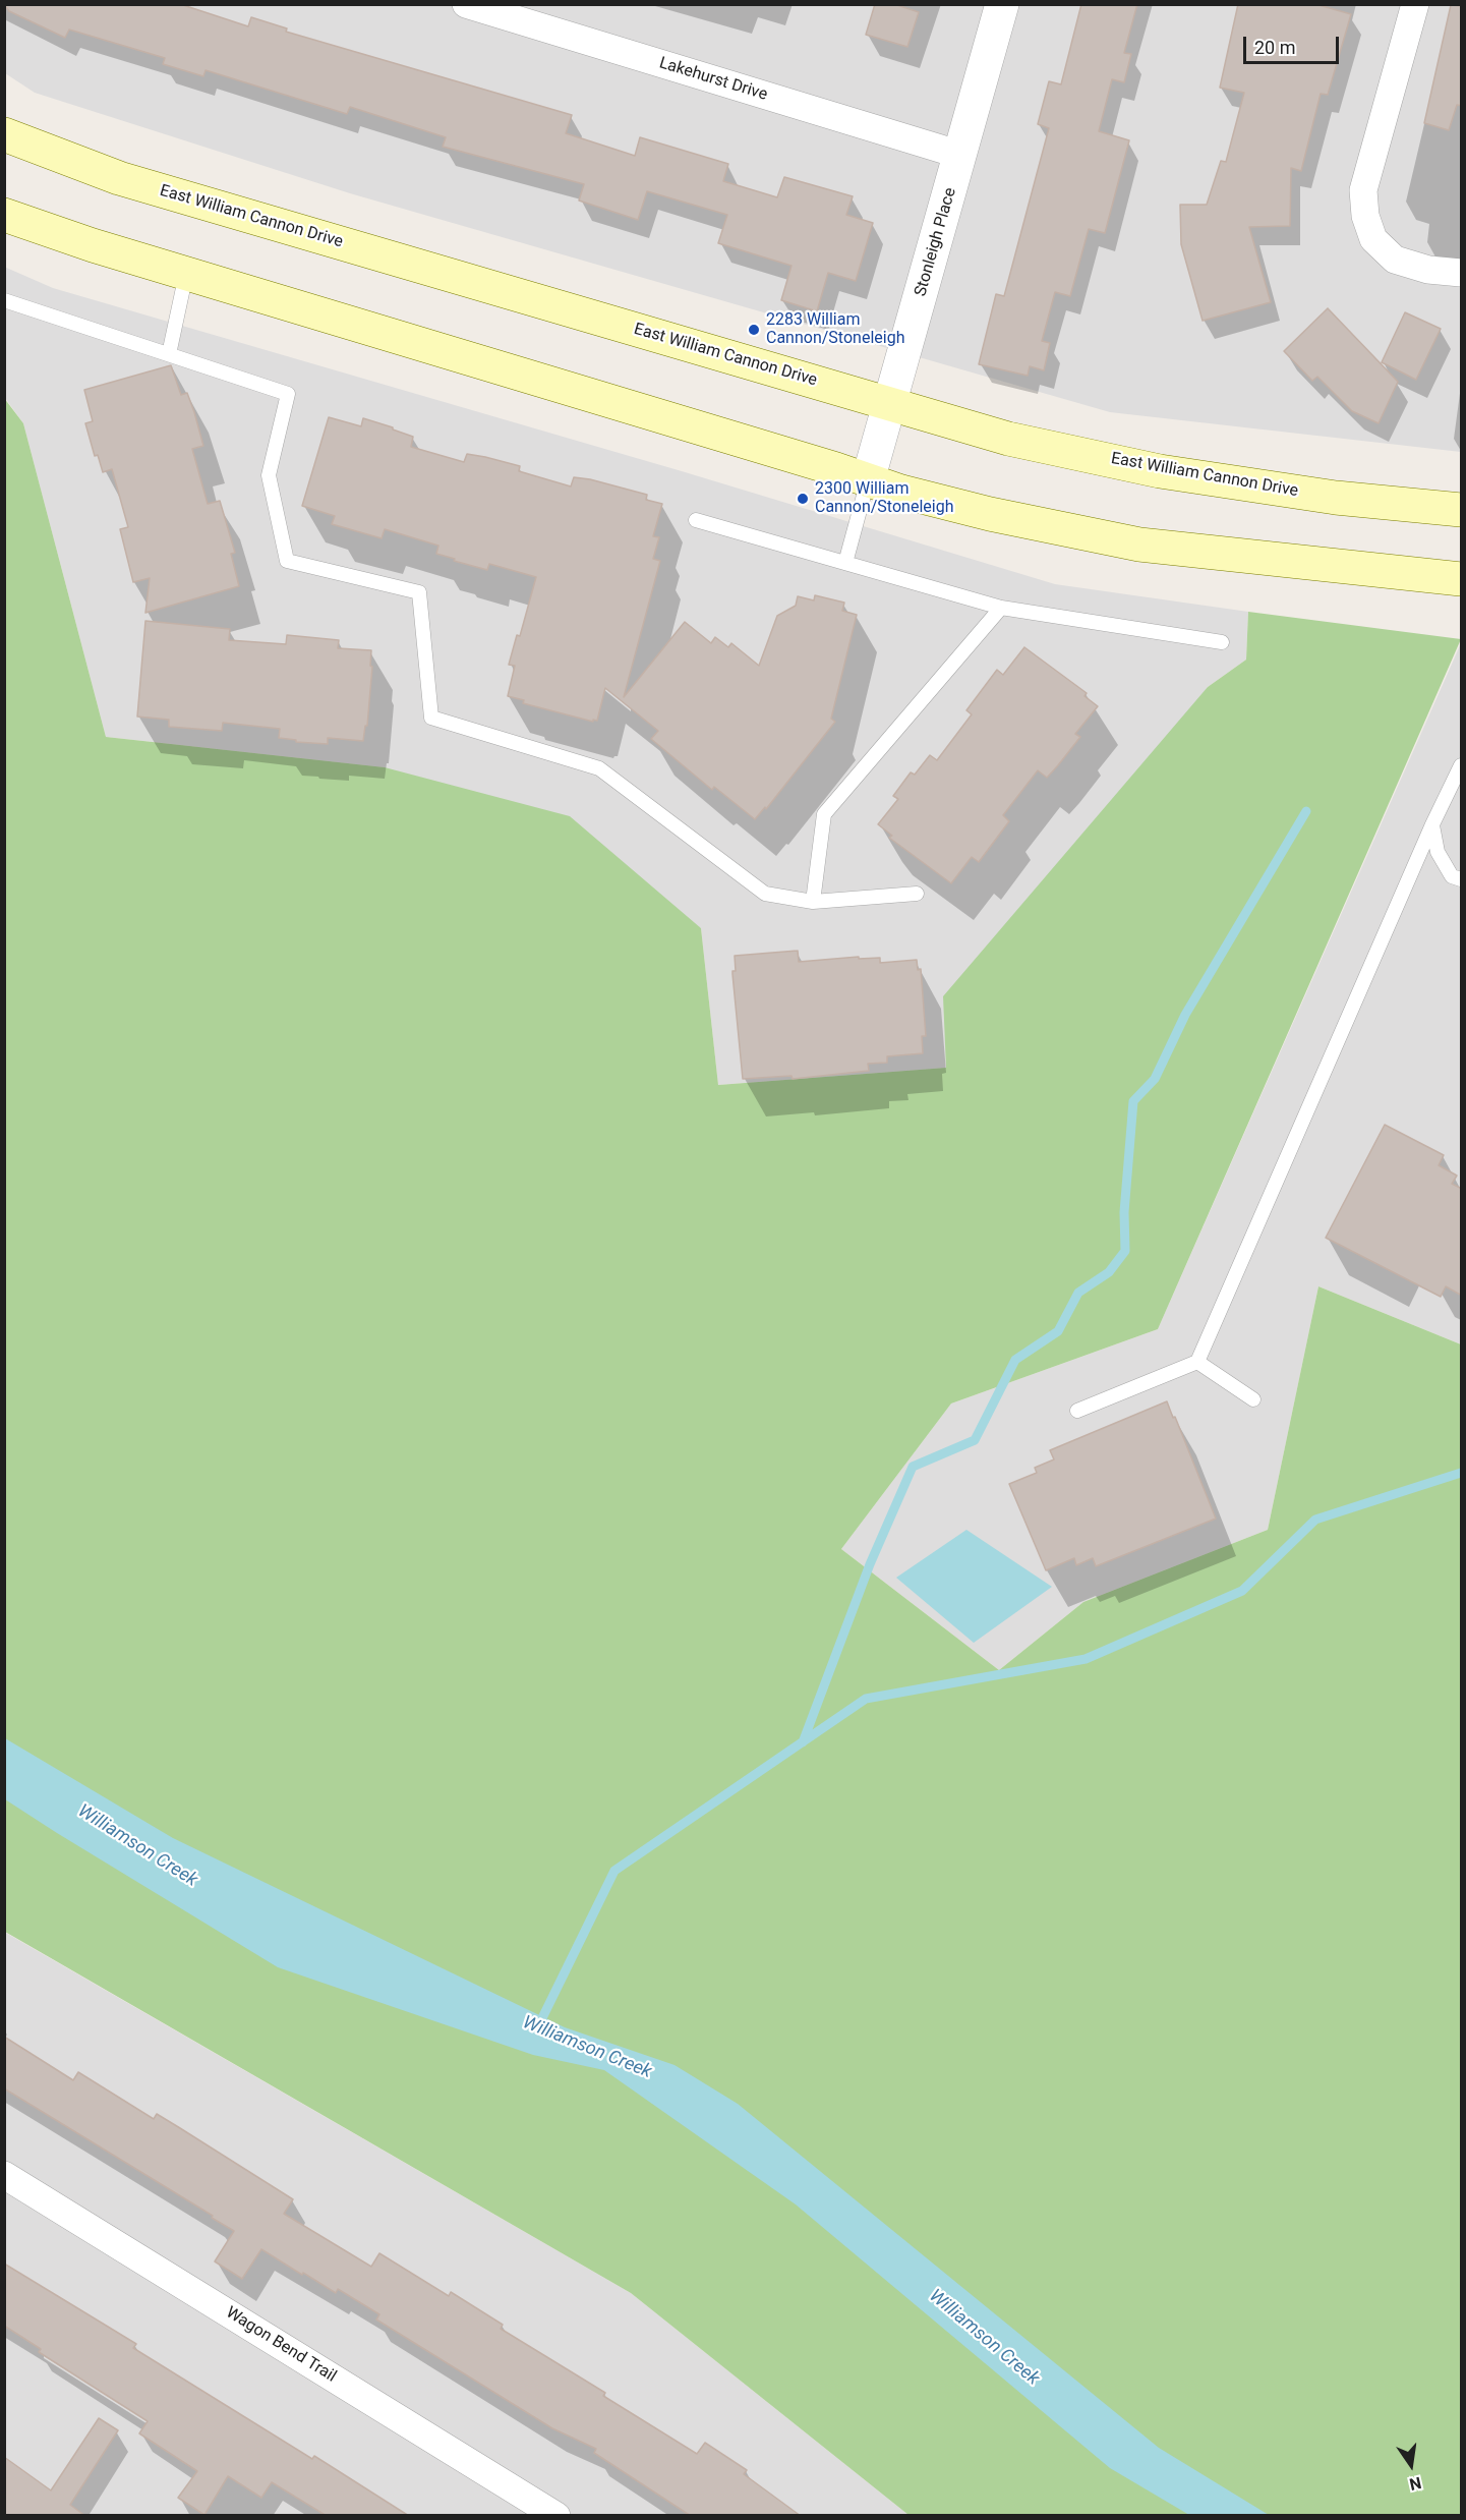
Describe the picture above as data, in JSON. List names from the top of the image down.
{
  "streets": {
    "main road": ["East William Cannon Drive"],
    "street": ["Lakehurst Drive", "Stonleigh Place", "Wagon Bend Trail"]
  },
  "crossings": [
    ["Lakehurst Drive", "Stonleigh Place"],
    ["East William Cannon Drive", "Stonleigh Place"]
  ],
  "water": ["Williamson Creek"],
  "places": ["2283 William Cannon/Stoneleigh", "2300 William Cannon/Stoneleigh"],
  "scale_bar": "20 m",
  "north": "bottom"
}
